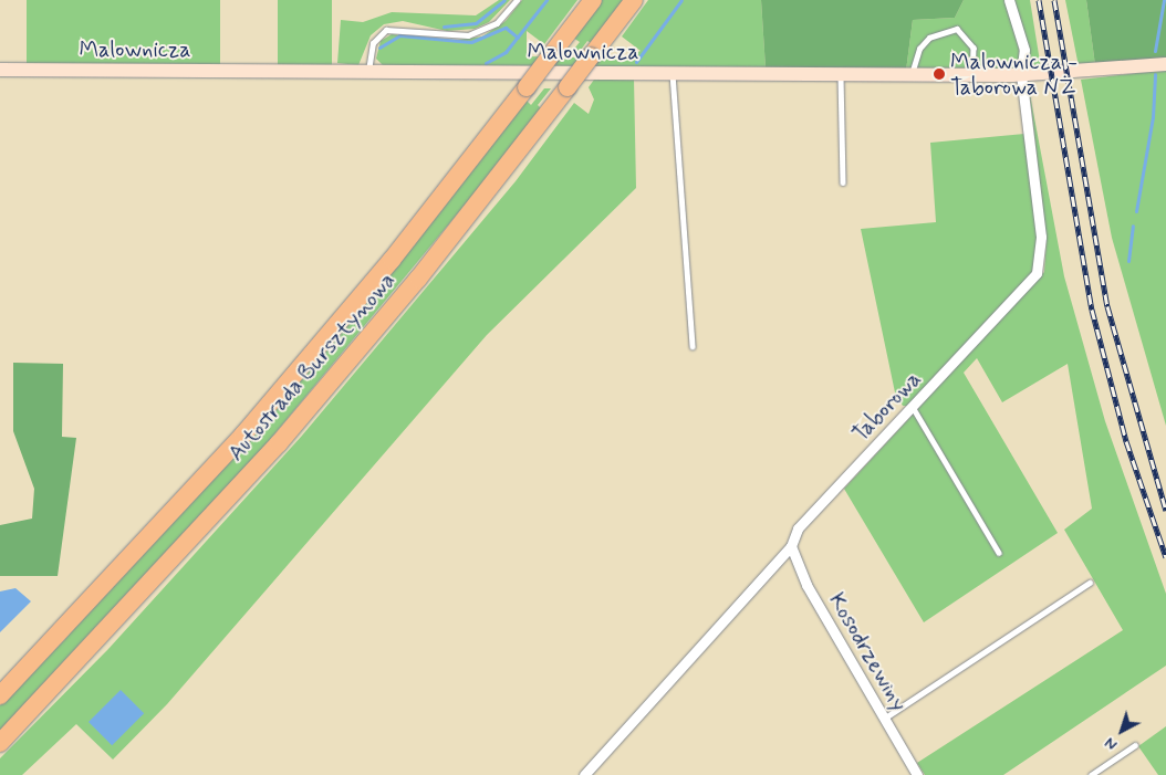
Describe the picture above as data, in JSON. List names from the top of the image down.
{
  "streets": {
    "highway": ["Autostrada Bursztynowa"],
    "street": ["Malownicza", "Taborowa", "Kosodrzewiny"]
  },
  "crossings": [
    ["Malownicza", "Taborowa"],
    ["Taborowa", "Kosodrzewiny"]
  ],
  "places": ["Malownicza - Taborowa NŻ"],
  "north": "bottom left"
}
